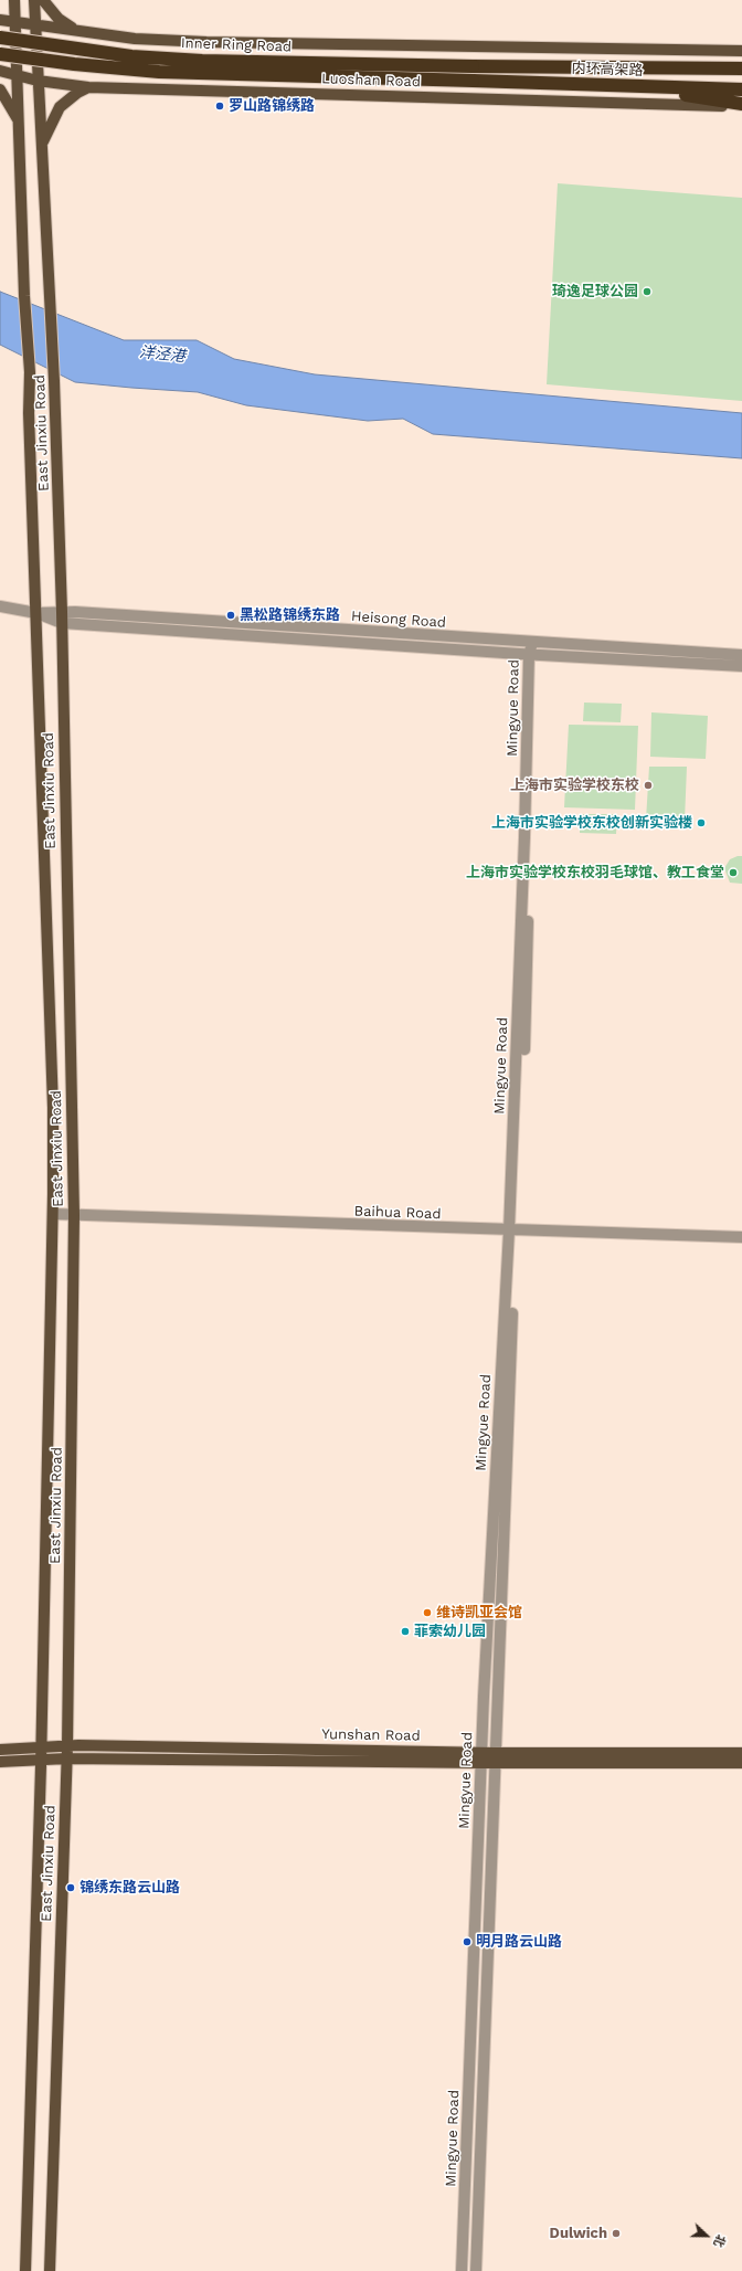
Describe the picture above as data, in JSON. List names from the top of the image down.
{
  "streets": {
    "highway": ["Inner Ring Road", "内环高架路"],
    "main road": ["Luoshan Road", "East Jinxiu Road", "Yunshan Road"],
    "street": ["Heisong Road", "Mingyue Road", "Baihua Road"]
  },
  "crossings": [
    ["Inner Ring Road", "内环高架路"],
    ["Luoshan Road", "East Jinxiu Road"],
    ["East Jinxiu Road", "Heisong Road"],
    ["East Jinxiu Road", "Baihua Road"],
    ["East Jinxiu Road", "Yunshan Road"],
    ["Heisong Road", "Mingyue Road"],
    ["Mingyue Road", "Baihua Road"],
    ["Mingyue Road", "Yunshan Road"]
  ],
  "water": ["洋泾港"],
  "places": [
    "罗山路锦绣路",
    "琦逸足球公园",
    "黑松路锦绣东路",
    "上海市实验学校东校",
    "上海市实验学校东校创新实验楼",
    "上海市实验学校东校羽毛球馆、教工食堂",
    "维诗凯亚会馆",
    "菲索幼儿园",
    "锦绣东路云山路",
    "明月路云山路",
    "Dulwich"
  ],
  "north": "right"
}
